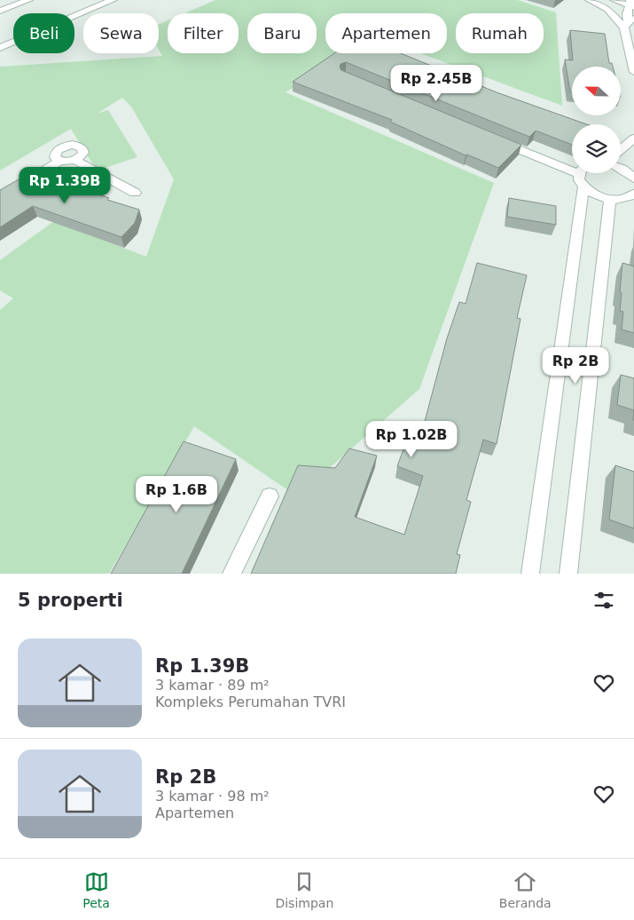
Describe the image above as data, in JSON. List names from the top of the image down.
{
  "north": "left",
  "page": {
    "chip": [
      "Beli",
      "Sewa",
      "Filter",
      "Baru",
      "Apartemen",
      "Rumah"
    ],
    "price": [
      "Rp 2.45B",
      "Rp 1.39B",
      "Rp 2B",
      "Rp 1.02B",
      "Rp 1.6B"
    ],
    "heading": "5 properti",
    "list": [
      {
        "name": "Rp 1.39B",
        "note": "3 kamar · 89 m² · Kompleks Perumahan TVRI"
      },
      {
        "name": "Rp 2B",
        "note": "3 kamar · 98 m² · Apartemen"
      }
    ],
    "tabs": ["Peta", "Disimpan", "Beranda"]
  }
}
